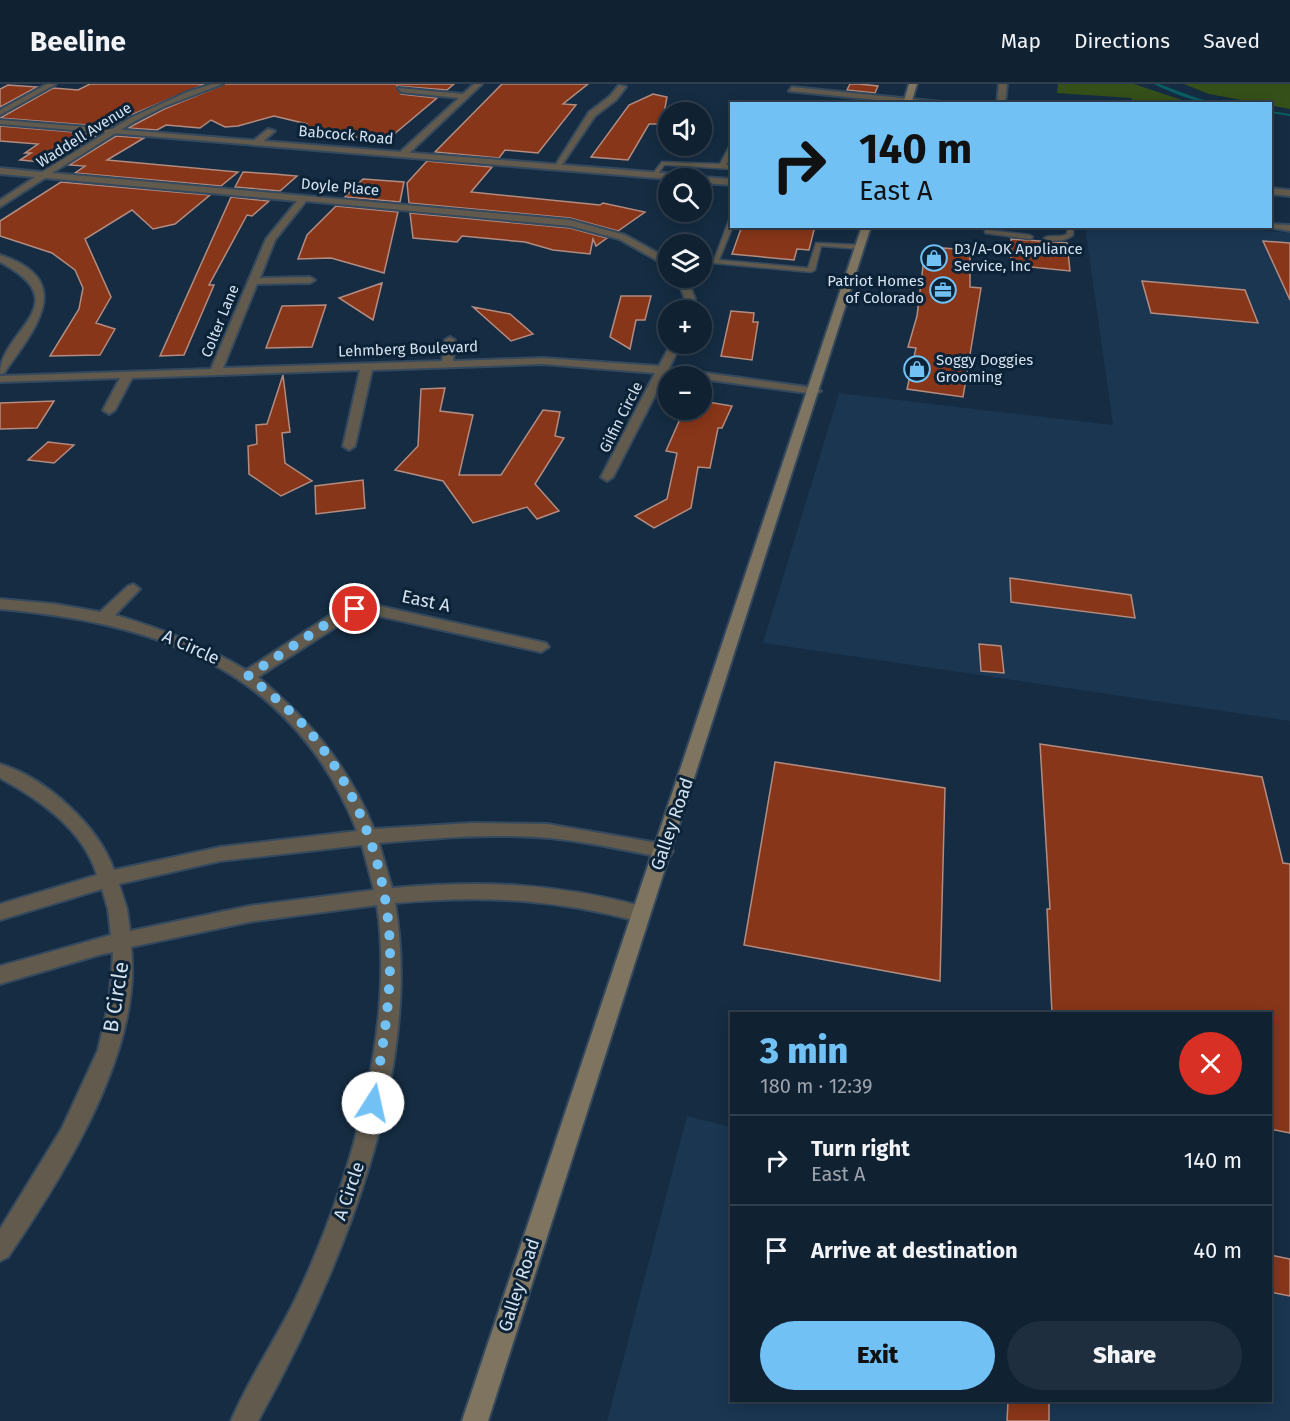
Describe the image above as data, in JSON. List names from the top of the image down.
{
  "streets": {
    "main road": ["Galley Road"],
    "street": [
      "Waddell Avenue",
      "Babcock Road",
      "Doyle Place",
      "Colter Lane",
      "Lehmberg Boulevard",
      "Gilfin Circle",
      "East A",
      "A Circle",
      "B Circle"
    ]
  },
  "crossings": [
    ["Waddell Avenue", "Babcock Road"],
    ["Waddell Avenue", "Doyle Place"],
    ["Doyle Place", "Colter Lane"],
    ["Colter Lane", "Lehmberg Boulevard"],
    ["Lehmberg Boulevard", "Galley Road"],
    ["East A", "A Circle"]
  ],
  "places": {
    "shop": ["D3/A-OK Appliance Service, Inc", "Soggy Doggies Grooming"],
    "office": ["Patriot Homes of Colorado"]
  },
  "page": {
    "header": "Beeline",
    "nav": ["Map", "Directions", "Saved"],
    "map_buttons": ["+", "−"],
    "turn": ["140 m", "East A"],
    "heading": ["3 min", "180 m · 12:39"],
    "list": [
      {
        "name": "Turn right",
        "note": "East A",
        "value": "140 m"
      },
      {
        "name": "Arrive at destination",
        "value": "40 m"
      }
    ],
    "buttons": ["Exit", "Share"]
  }
}
